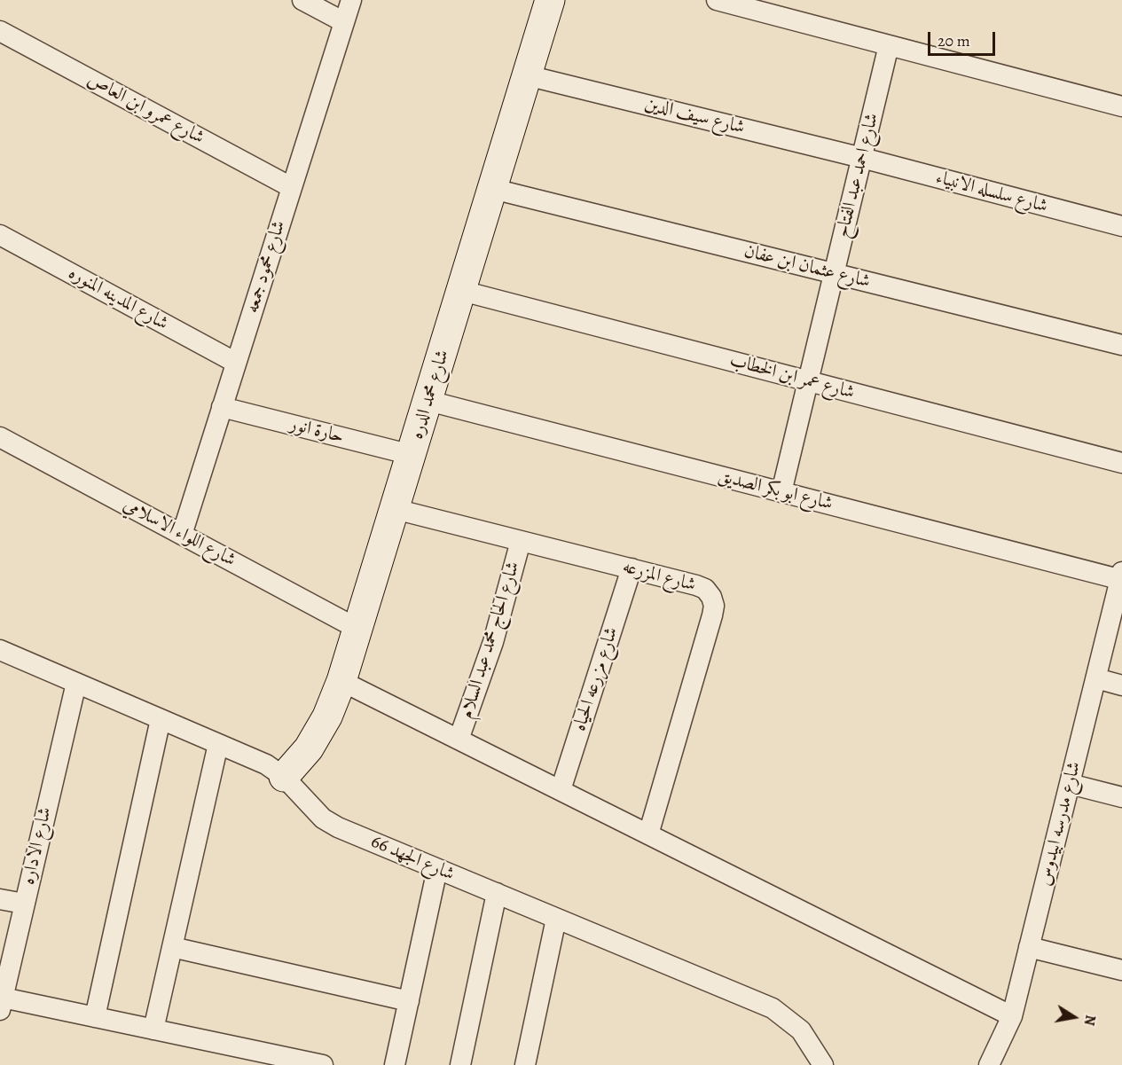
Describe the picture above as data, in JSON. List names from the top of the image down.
{
  "streets": {
    "street": [
      "شارع عمرو ابن العاص",
      "شارع سيف الدين",
      "شارع احمد عبد الفتاح",
      "شارع سلسله الانبياء",
      "شارع محمود جمعه",
      "شارع عثمان ابن عفان",
      "شارع المدينه المنوره",
      "شارع عمر ابن الخطاب",
      "شارع محمد الدره",
      "حارة انور",
      "شارع ابو بكر الصديق",
      "شارع اللواء الاسلامي",
      "شارع المزرعه",
      "شارع الحاج محمد عبد السلام",
      "شارع مزرعه الحياه",
      "شارع مدرسه ابيدوس",
      "شارع الاداره",
      "شارع الجهد 66"
    ]
  },
  "crossings": [
    ["شارع عمرو ابن العاص", "شارع محمود جمعه"],
    ["شارع سيف الدين", "شارع احمد عبد الفتاح"],
    ["شارع سيف الدين", "شارع سلسله الانبياء"],
    ["شارع سيف الدين", "شارع محمد الدره"],
    ["شارع احمد عبد الفتاح", "شارع سلسله الانبياء"],
    ["شارع احمد عبد الفتاح", "شارع عثمان ابن عفان"],
    ["شارع احمد عبد الفتاح", "شارع عمر ابن الخطاب"],
    ["شارع احمد عبد الفتاح", "شارع ابو بكر الصديق"],
    ["شارع محمود جمعه", "شارع المدينه المنوره"],
    ["شارع محمود جمعه", "حارة انور"],
    ["شارع محمود جمعه", "شارع اللواء الاسلامي"],
    ["شارع عثمان ابن عفان", "شارع محمد الدره"],
    ["شارع عمر ابن الخطاب", "شارع محمد الدره"],
    ["شارع محمد الدره", "حارة انور"],
    ["شارع محمد الدره", "شارع ابو بكر الصديق"],
    ["شارع محمد الدره", "شارع اللواء الاسلامي"],
    ["شارع محمد الدره", "شارع المزرعه"],
    ["شارع محمد الدره", "شارع الجهد 66"],
    ["شارع ابو بكر الصديق", "شارع مدرسه ابيدوس"],
    ["شارع المزرعه", "شارع الحاج محمد عبد السلام"],
    ["شارع المزرعه", "شارع مزرعه الحياه"],
    ["شارع الاداره", "شارع الجهد 66"]
  ],
  "scale_bar": "20 m",
  "north": "right"
}
